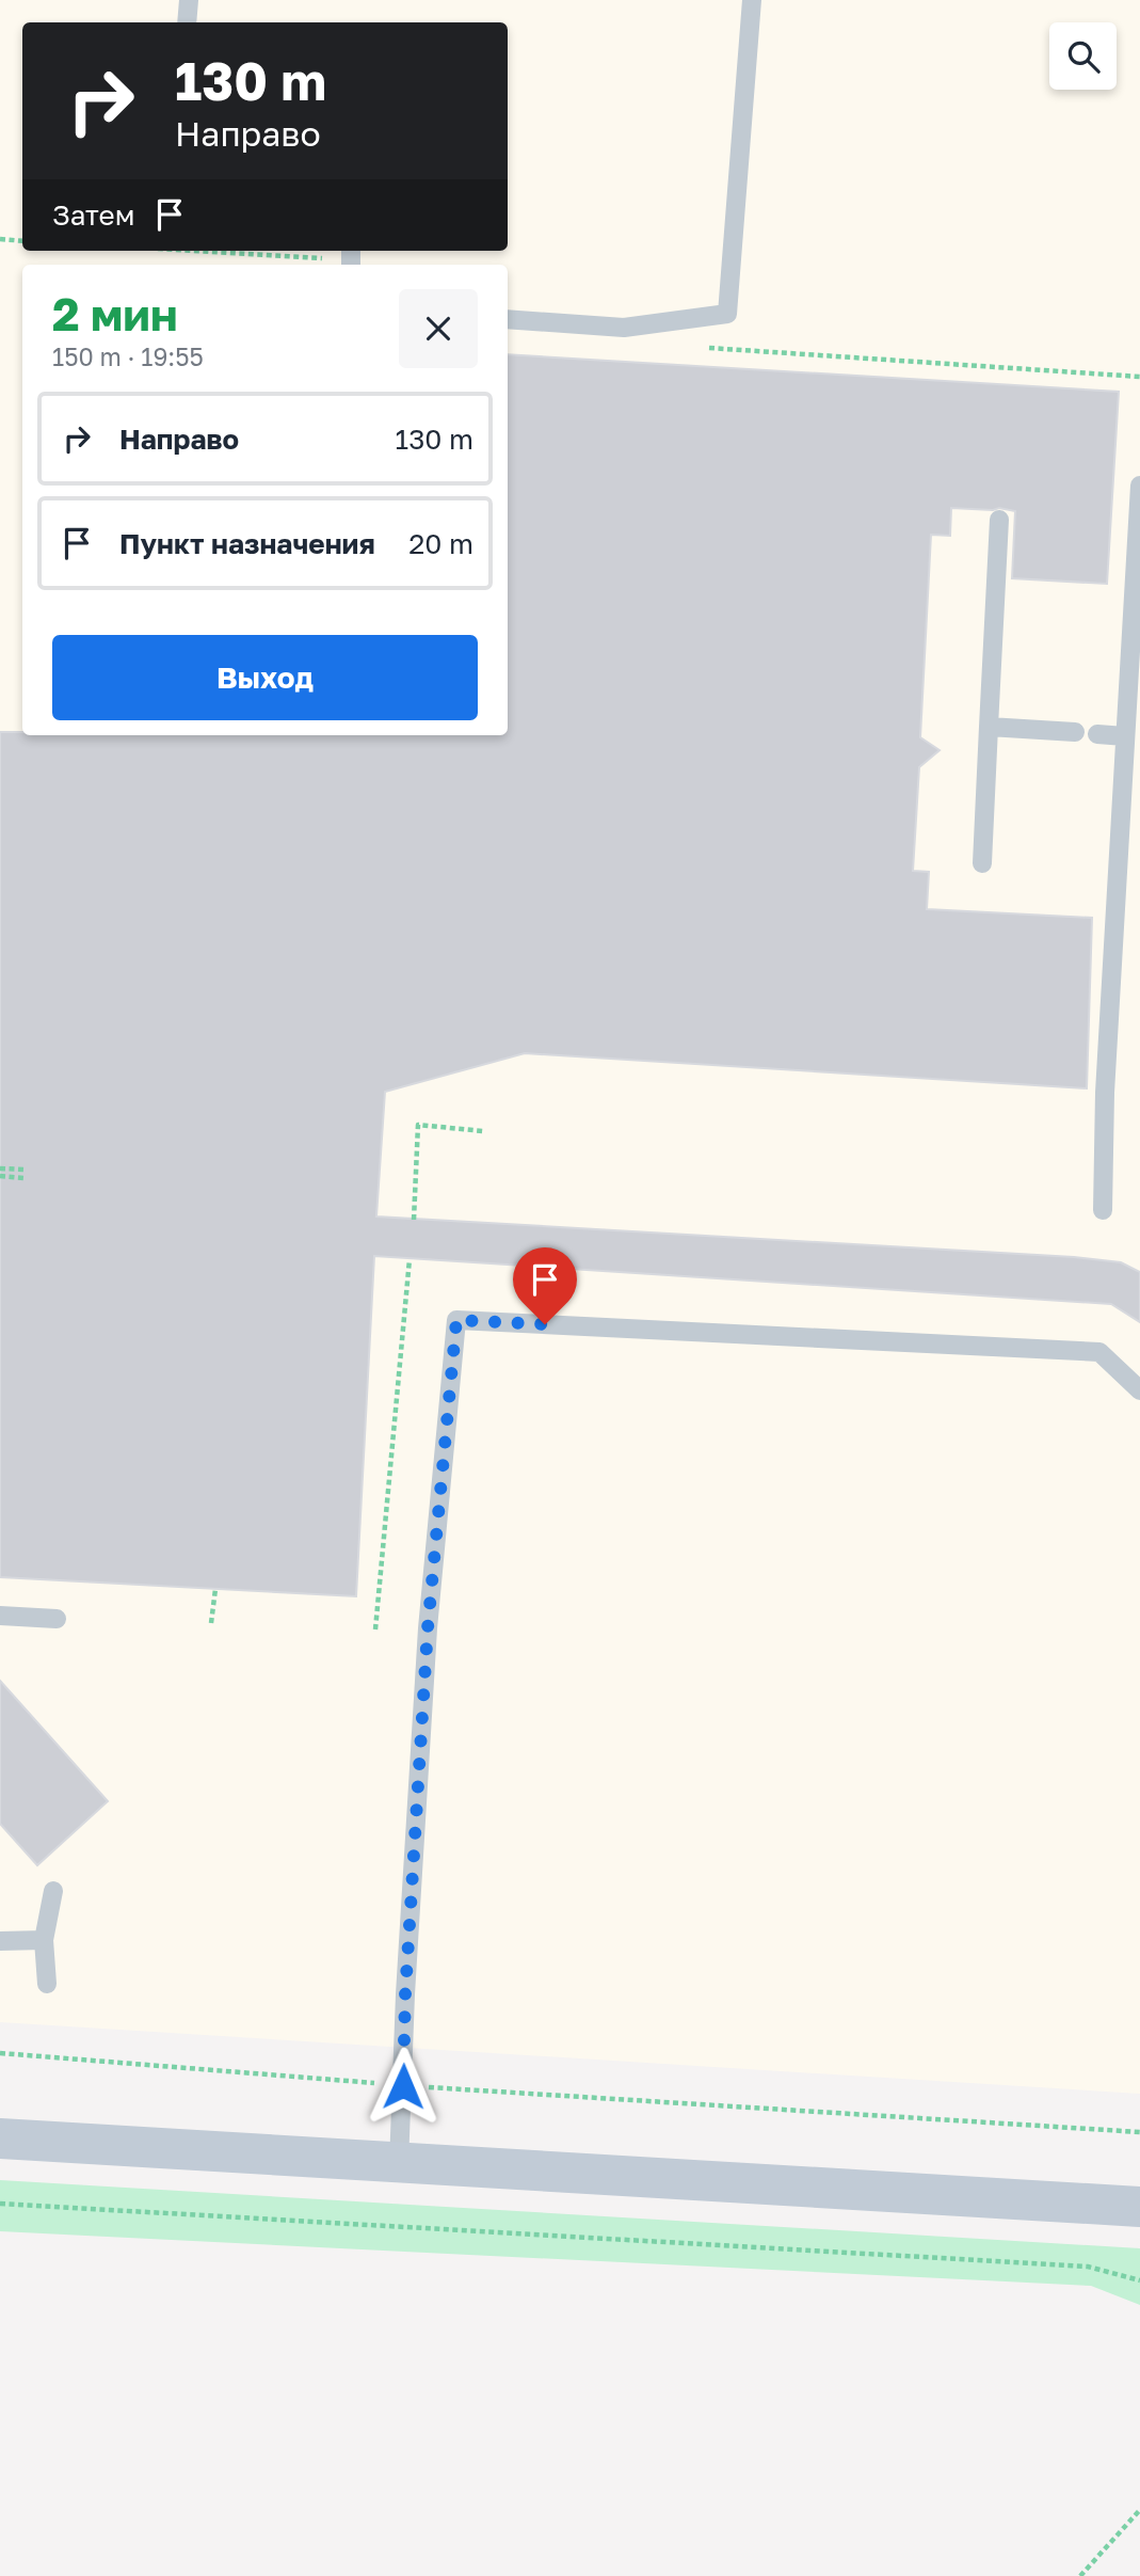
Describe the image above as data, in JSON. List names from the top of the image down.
{
  "page": {
    "turn": ["130 m", "Направо"],
    "then": "Затем",
    "heading": ["2 мин", "150 m · 19:55"],
    "list": [
      {
        "name": "Направо",
        "value": "130 m"
      },
      {
        "name": "Пункт назначения",
        "value": "20 m"
      }
    ],
    "buttons": "Выход"
  }
}
